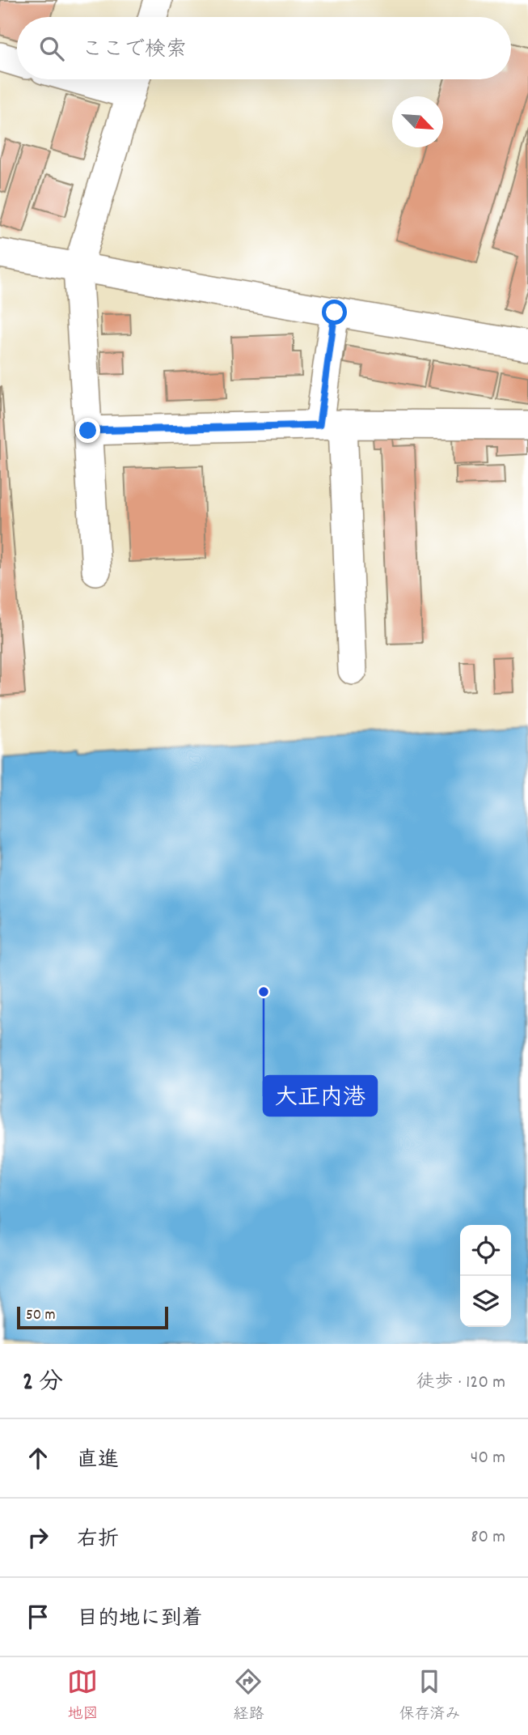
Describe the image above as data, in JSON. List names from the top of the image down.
{
  "places": ["大正内港"],
  "scale_bar": "50 m",
  "north": "bottom right",
  "page": {
    "search": "ここで検索",
    "scale": "50 m",
    "heading": ["2 分", "徒歩 · 120 m"],
    "list": [
      ["直進", "40 m"],
      ["右折", "80 m"],
      "目的地に到着"
    ],
    "nav": ["地図", "経路", "保存済み"]
  }
}
